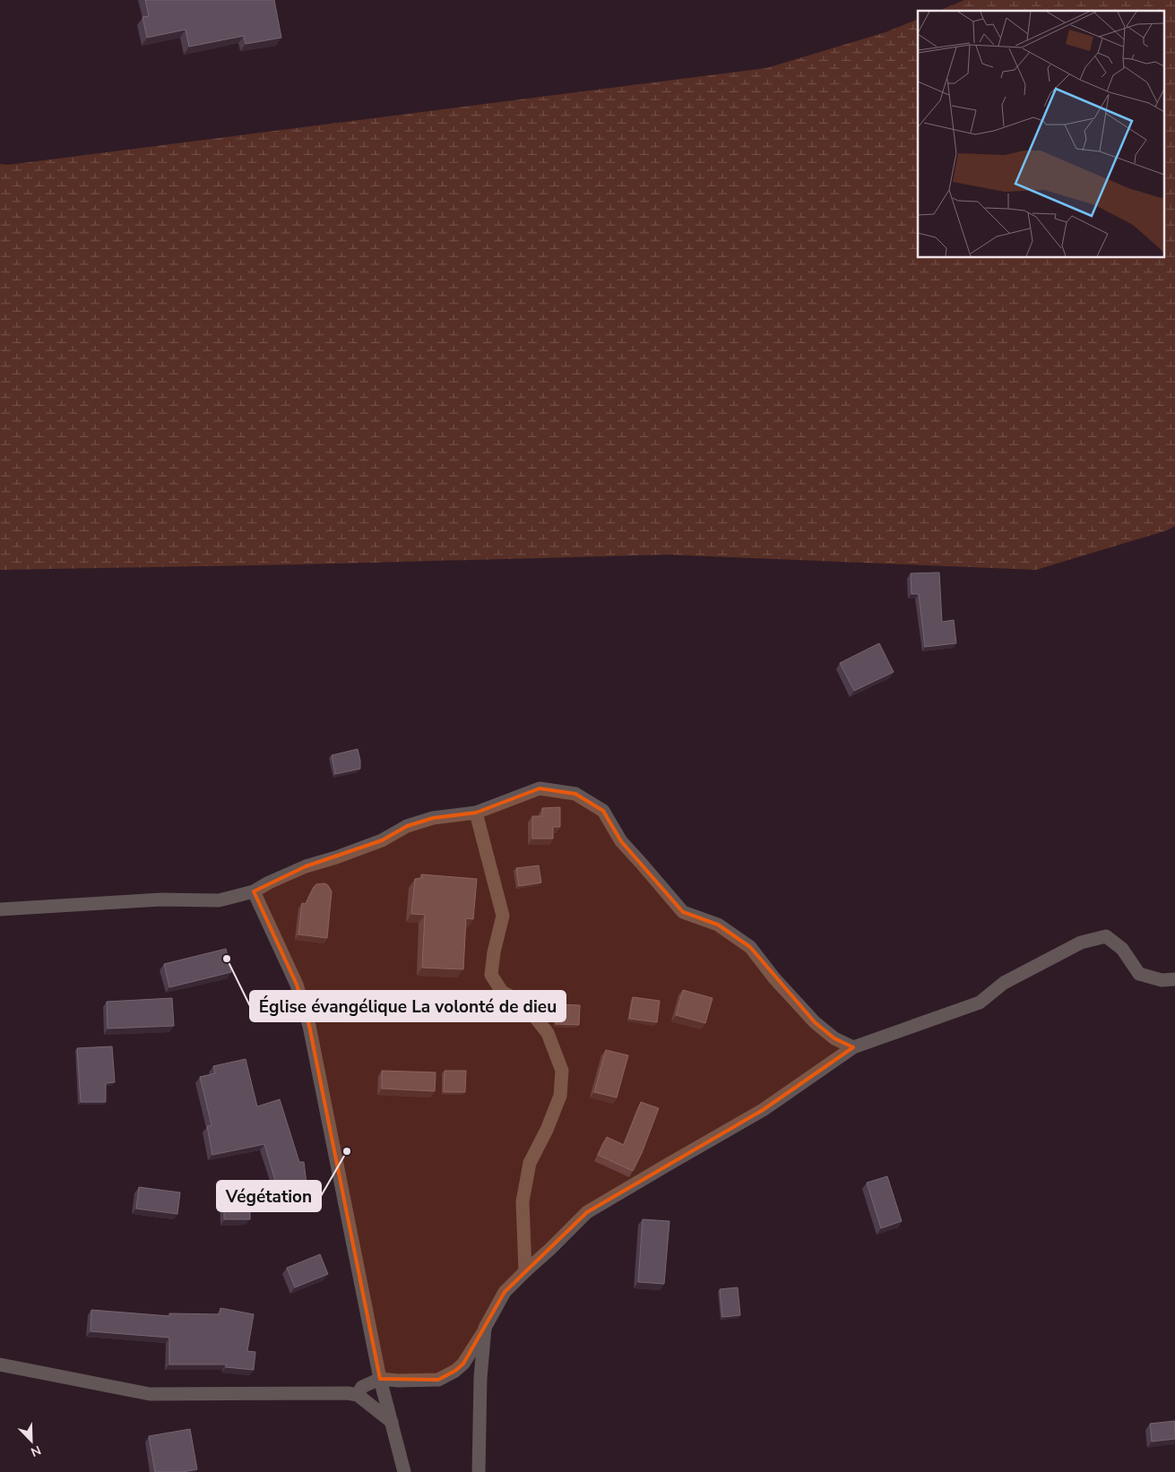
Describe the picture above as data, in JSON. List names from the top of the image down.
{
  "places": ["Église évangélique La volonté de dieu", "Végétation"],
  "north": "bottom right"
}
